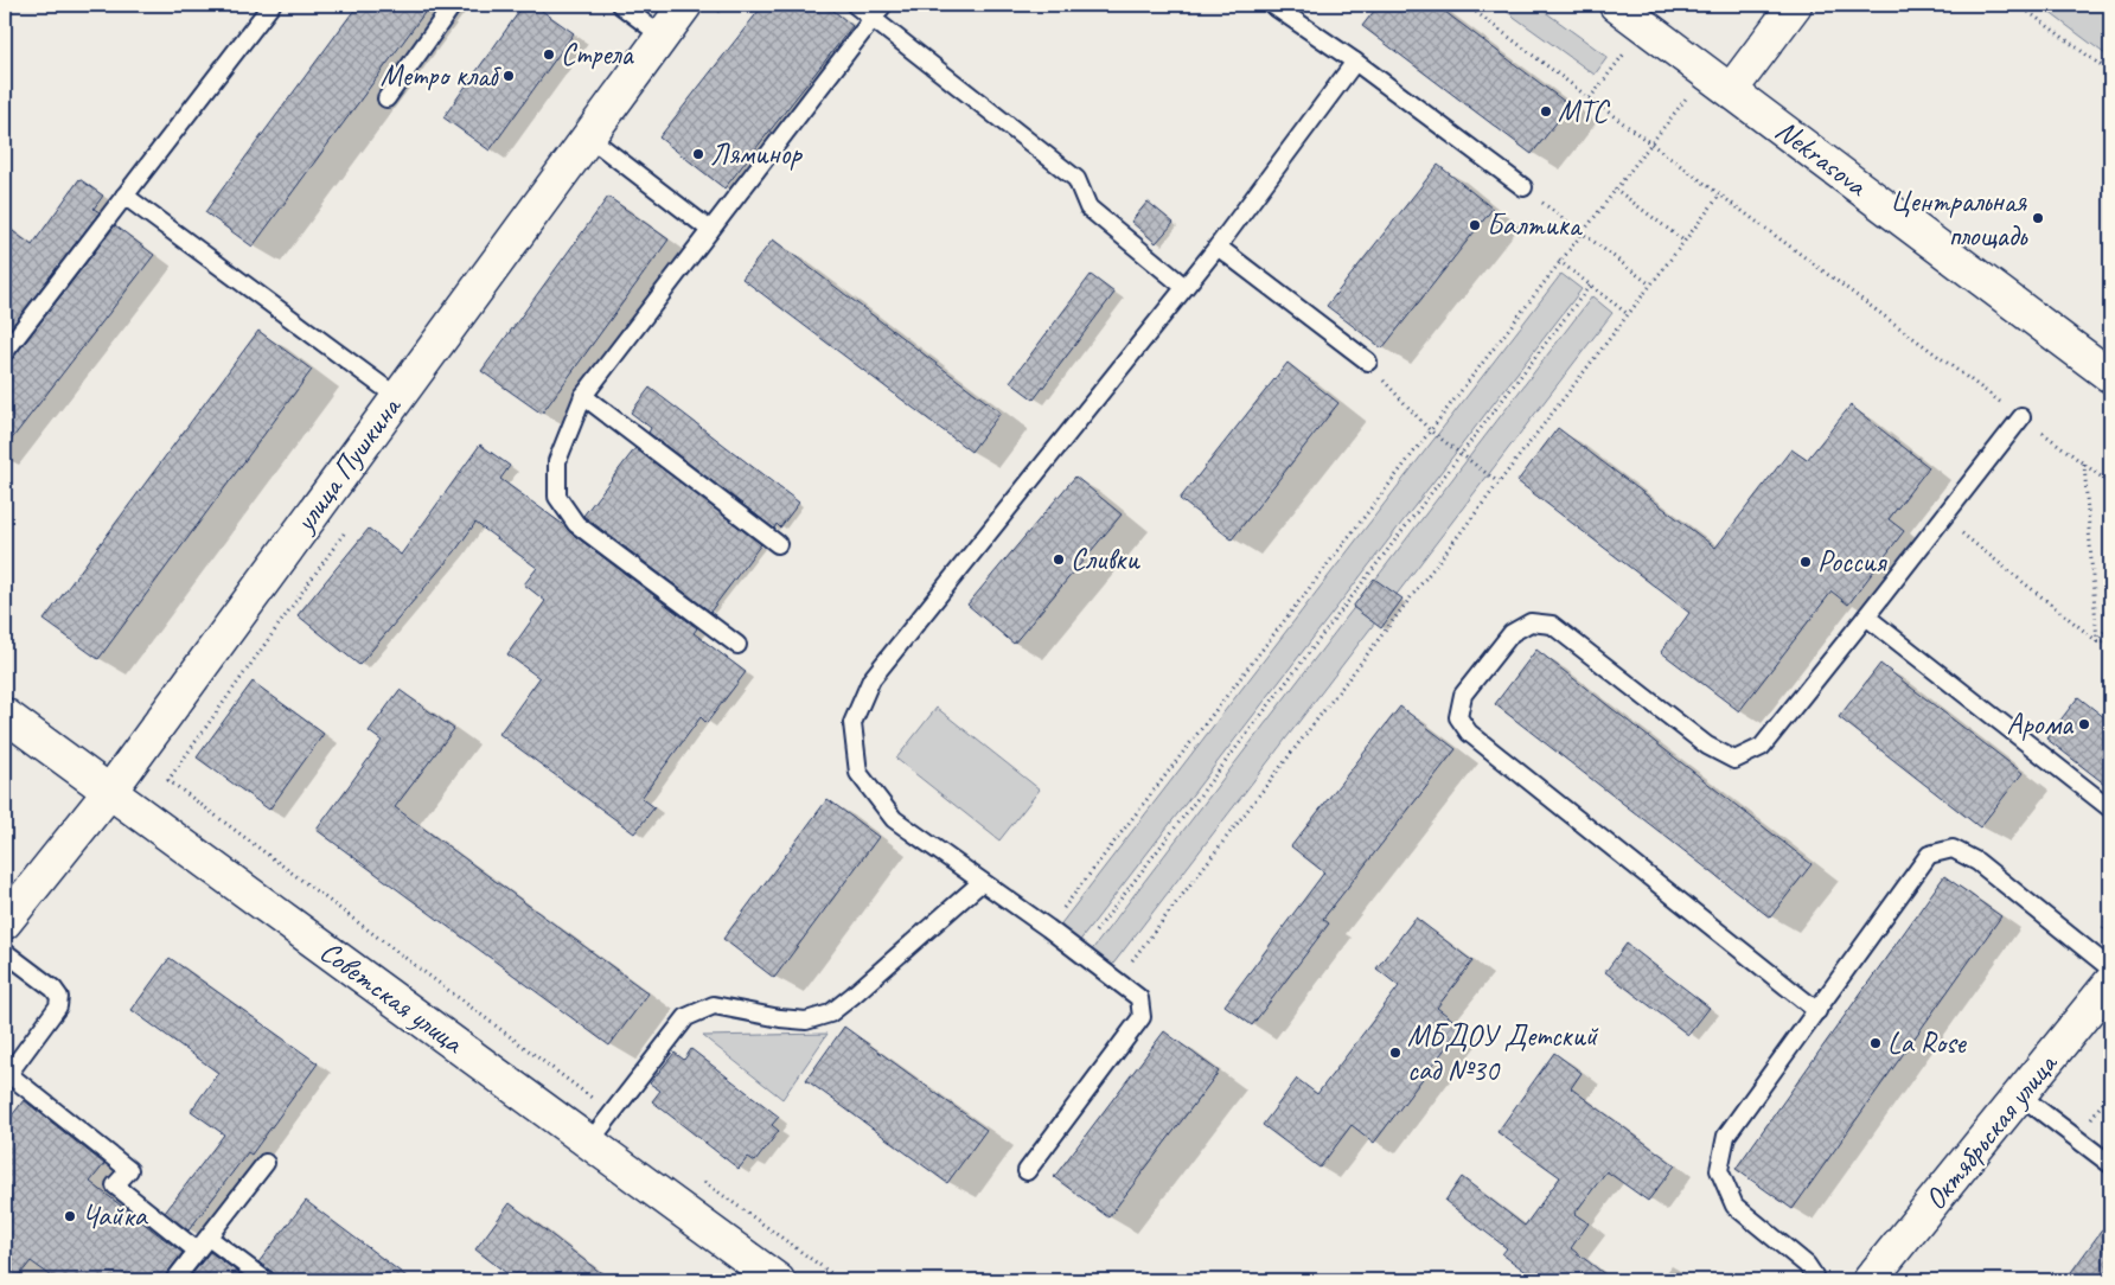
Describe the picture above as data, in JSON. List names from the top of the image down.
{
  "streets": {
    "main road": [
      "Nekrasova",
      "улица Пушкина",
      "Советская улица",
      "Октябрьская улица"
    ]
  },
  "crossings": [
    ["улица Пушкина", "Советская улица"]
  ],
  "places": [
    "Стрела",
    "Метро клаб",
    "МТС",
    "Ляминор",
    "Центральная площадь",
    "Балтика",
    "Сливки",
    "Россия",
    "Арома",
    "La Rose",
    "МБДОУ Детский сад №30",
    "Чайка"
  ]
}
